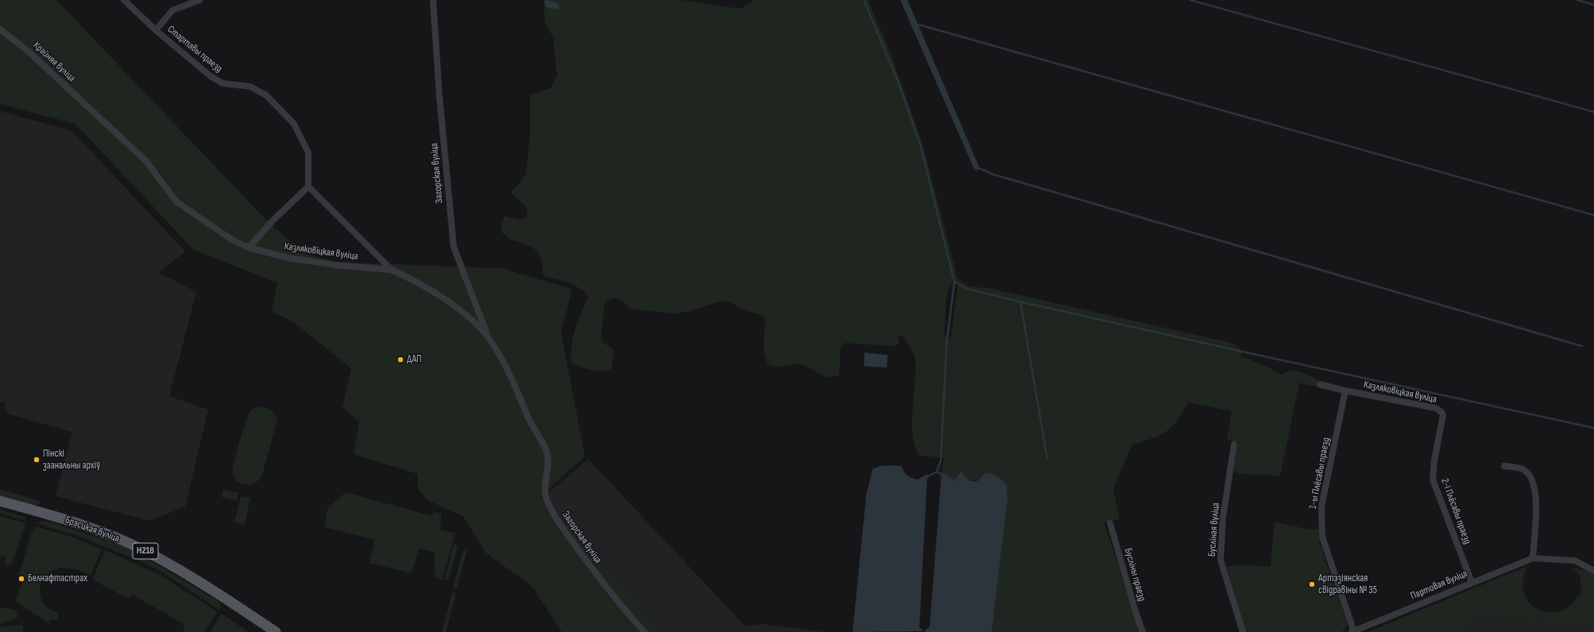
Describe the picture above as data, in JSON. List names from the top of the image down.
{
  "streets": {
    "main road": ["Брэсцкая вуліца", "Н218"],
    "street": [
      "Стартавы праезд",
      "Крайняя вуліца",
      "Загорская вуліца",
      "Казляковіцкая вуліца",
      "1-ы Плёсавы праезд",
      "2-і Плёсавы праезд",
      "Бусліная вуліца",
      "Бусліны праезд",
      "Партовая вуліца"
    ]
  },
  "crossings": [
    ["Стартавы праезд", "Загорская вуліца"],
    ["Крайняя вуліца", "Казляковіцкая вуліца"],
    ["Загорская вуліца", "Казляковіцкая вуліца"],
    ["Казляковіцкая вуліца", "1-ы Плёсавы праезд"],
    ["Казляковіцкая вуліца", "2-і Плёсавы праезд"],
    ["1-ы Плёсавы праезд", "Партовая вуліца"],
    ["2-і Плёсавы праезд", "Партовая вуліца"]
  ],
  "places": [
    "ДАП",
    "Пінскі заанальны архіў",
    "Белнафтастрах",
    "Артэзіянская свідравіны № 35"
  ]
}
